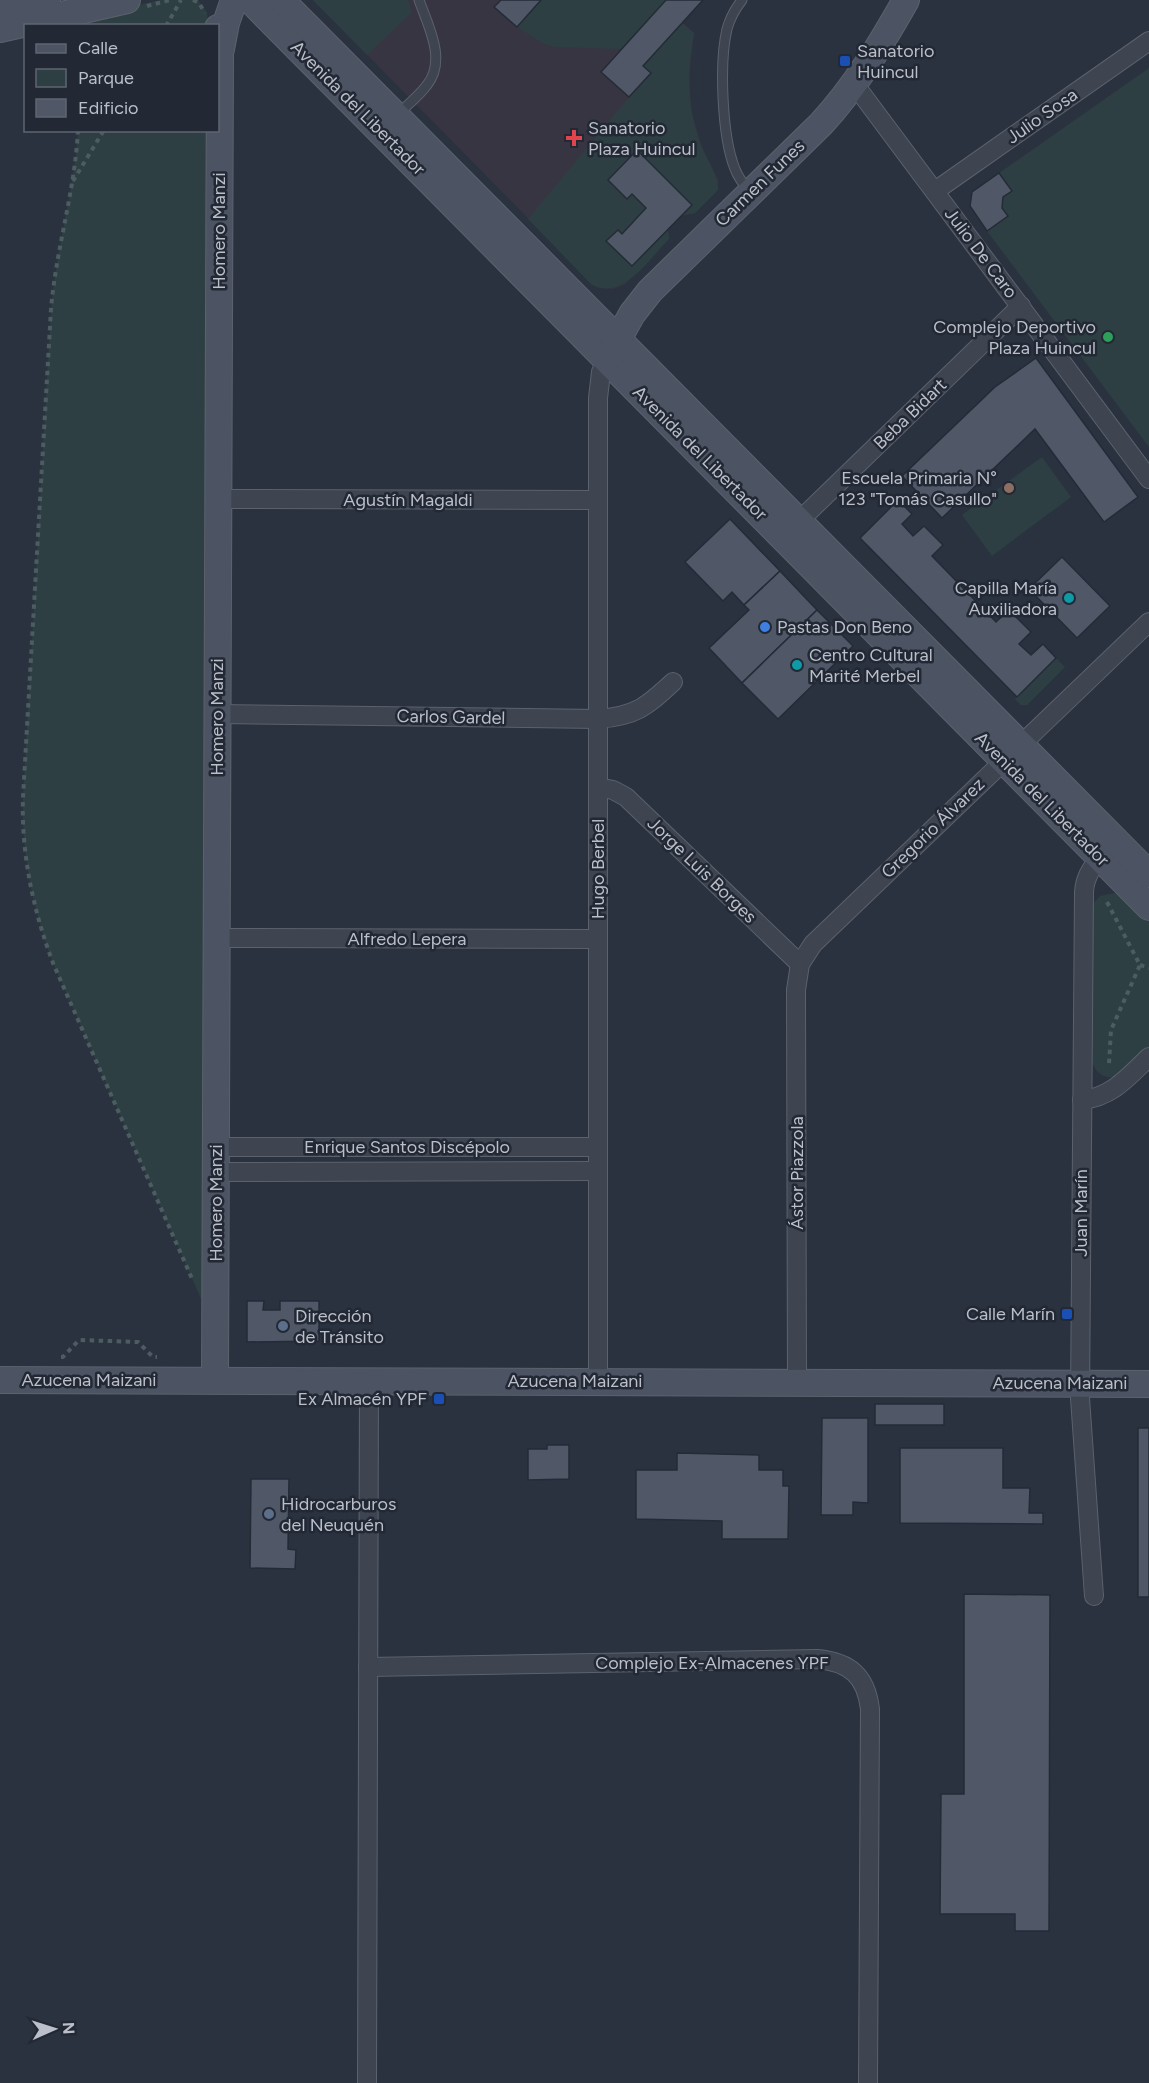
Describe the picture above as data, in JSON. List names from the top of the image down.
{
  "streets": {
    "main road": [
      "Avenida del Libertador",
      "Carmen Funes",
      "Homero Manzi",
      "Azucena Maizani"
    ],
    "street": [
      "Julio Sosa",
      "Julio De Caro",
      "Beba Bidart",
      "Agustín Magaldi",
      "Carlos Gardel",
      "Gregorio Álvarez",
      "Hugo Berbel",
      "Jorge Luis Borges",
      "Alfredo Lepera",
      "Enrique Santos Discépolo",
      "Ástor Piazzola",
      "Juan Marín",
      "Complejo Ex-Almacenes YPF"
    ]
  },
  "crossings": [
    ["Avenida del Libertador", "Carmen Funes"],
    ["Avenida del Libertador", "Beba Bidart"],
    ["Avenida del Libertador", "Gregorio Álvarez"],
    ["Avenida del Libertador", "Hugo Berbel"],
    ["Avenida del Libertador", "Juan Marín"],
    ["Julio Sosa", "Julio De Caro"],
    ["Carmen Funes", "Julio De Caro"],
    ["Carmen Funes", "Hugo Berbel"],
    ["Homero Manzi", "Agustín Magaldi"],
    ["Homero Manzi", "Carlos Gardel"],
    ["Homero Manzi", "Alfredo Lepera"],
    ["Homero Manzi", "Enrique Santos Discépolo"],
    ["Homero Manzi", "Azucena Maizani"],
    ["Julio De Caro", "Beba Bidart"],
    ["Agustín Magaldi", "Hugo Berbel"],
    ["Carlos Gardel", "Hugo Berbel"],
    ["Gregorio Álvarez", "Jorge Luis Borges"],
    ["Gregorio Álvarez", "Ástor Piazzola"],
    ["Hugo Berbel", "Jorge Luis Borges"],
    ["Hugo Berbel", "Alfredo Lepera"],
    ["Hugo Berbel", "Enrique Santos Discépolo"],
    ["Hugo Berbel", "Azucena Maizani"],
    ["Jorge Luis Borges", "Ástor Piazzola"],
    ["Ástor Piazzola", "Azucena Maizani"],
    ["Juan Marín", "Azucena Maizani"]
  ],
  "places": {
    "transit": ["Sanatorio Huincul", "Calle Marín", "Ex Almacén YPF"],
    "health": ["Sanatorio Plaza Huincul"],
    "other": [
      "Complejo Deportivo Plaza Huincul",
      "Escuela Primaria N° 123 \"Tomás Casullo\"",
      "Capilla María Auxiliadora",
      "Pastas Don Beno",
      "Centro Cultural Marité Merbel",
      "Dirección de Tránsito",
      "Hidrocarburos del Neuquén"
    ]
  },
  "legend": ["Calle", "Parque", "Edificio"],
  "north": "right"
}
